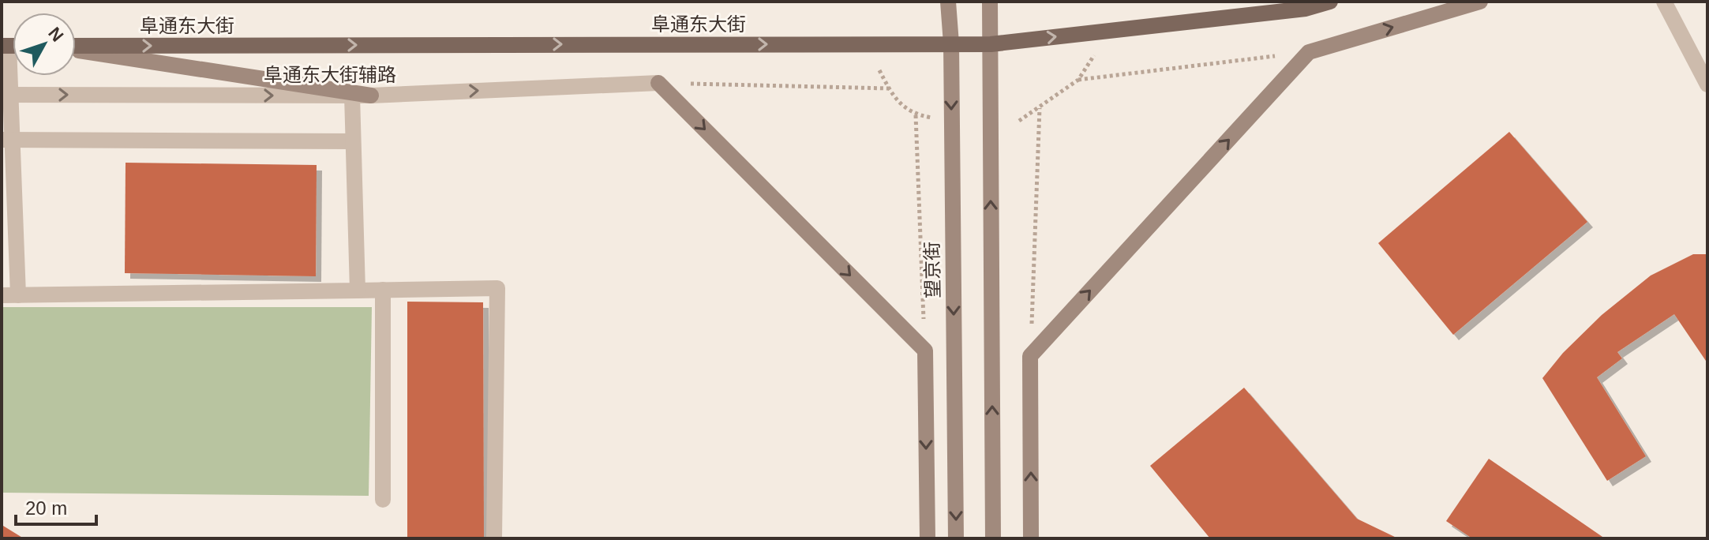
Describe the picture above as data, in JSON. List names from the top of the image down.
{
  "streets": {
    "main road": ["阜通东大街", "望京街"],
    "street": ["阜通东大街辅路"]
  },
  "crossings": [
    ["阜通东大街", "望京街"]
  ],
  "one_way": ["阜通东大街"],
  "scale_bar": "20 m",
  "north": "top right"
}
